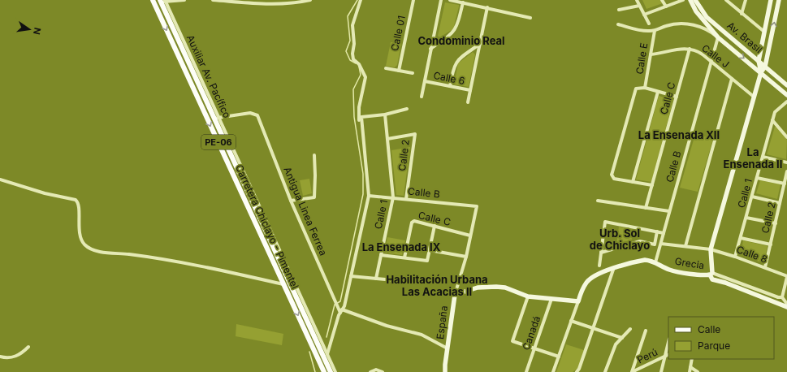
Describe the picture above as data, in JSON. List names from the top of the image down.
{
  "streets": {
    "main road": ["PE-06", "Carretera Chiclayo - Pimentel"],
    "street": [
      "Calle 01",
      "Av. Brasil",
      "Calle J",
      "Calle E",
      "Auxiliar Av. Pacífico",
      "Calle 6",
      "Calle C",
      "Calle 2",
      "Calle B",
      "Calle 1",
      "Antigua Linea Ferrea",
      "Calle 8",
      "Grecia",
      "España",
      "Canadá",
      "Perú"
    ]
  },
  "crossings": [
    ["Av. Brasil", "Calle B"],
    ["Calle J", "Calle E"],
    ["Calle J", "Calle C"],
    ["Calle J", "Calle B"],
    ["Auxiliar Av. Pacífico", "Antigua Linea Ferrea"],
    ["Auxiliar Av. Pacífico", "Carretera Chiclayo - Pimentel"],
    ["Calle C", "España"],
    ["Calle 2", "Calle B"],
    ["Calle 2", "Calle 1"],
    ["Calle 2", "Calle 8"],
    ["Calle B", "Calle 1"],
    ["Calle B", "Calle 8"],
    ["Calle B", "Grecia"],
    ["Calle B", "España"],
    ["Calle 1", "Calle 8"],
    ["Antigua Linea Ferrea", "Carretera Chiclayo - Pimentel"]
  ],
  "districts": [
    "Condominio Real",
    "La Ensenada XII",
    "La Ensenada II",
    "Urb. Sol de Chiclayo",
    "La Ensenada IX",
    "Habilitación Urbana Las Acacias II"
  ],
  "legend": ["Calle", "Parque"],
  "north": "right"
}
